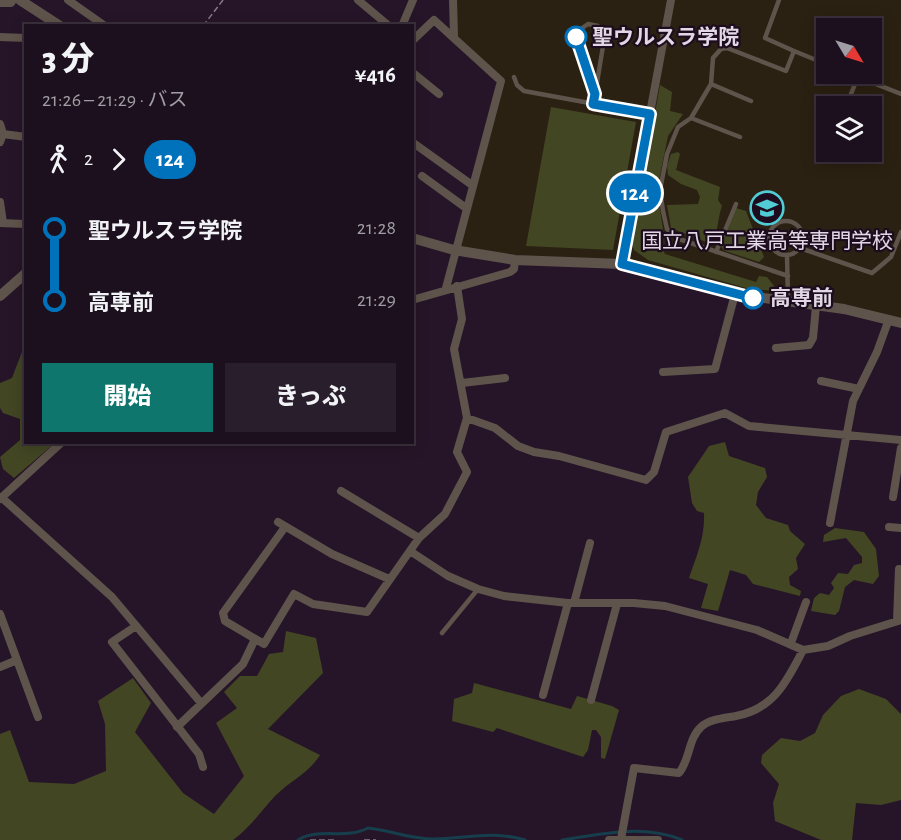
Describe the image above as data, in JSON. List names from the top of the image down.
{
  "places": {
    "other": ["聖ウルスラ学院", "高専前"],
    "school or university": ["国立八戸工業高等専門学校"]
  },
  "lines": ["bus line 124"],
  "north": "bottom right",
  "page": {
    "on_map": "124",
    "heading": ["3 分", "21:26 – 21:29 · バス", "¥416"],
    "legs": ["2", "124"],
    "list": [
      {
        "name": "聖ウルスラ学院",
        "value": "21:28"
      },
      {
        "name": "高専前",
        "value": "21:29"
      }
    ],
    "buttons": ["開始", "きっぷ"]
  }
}
